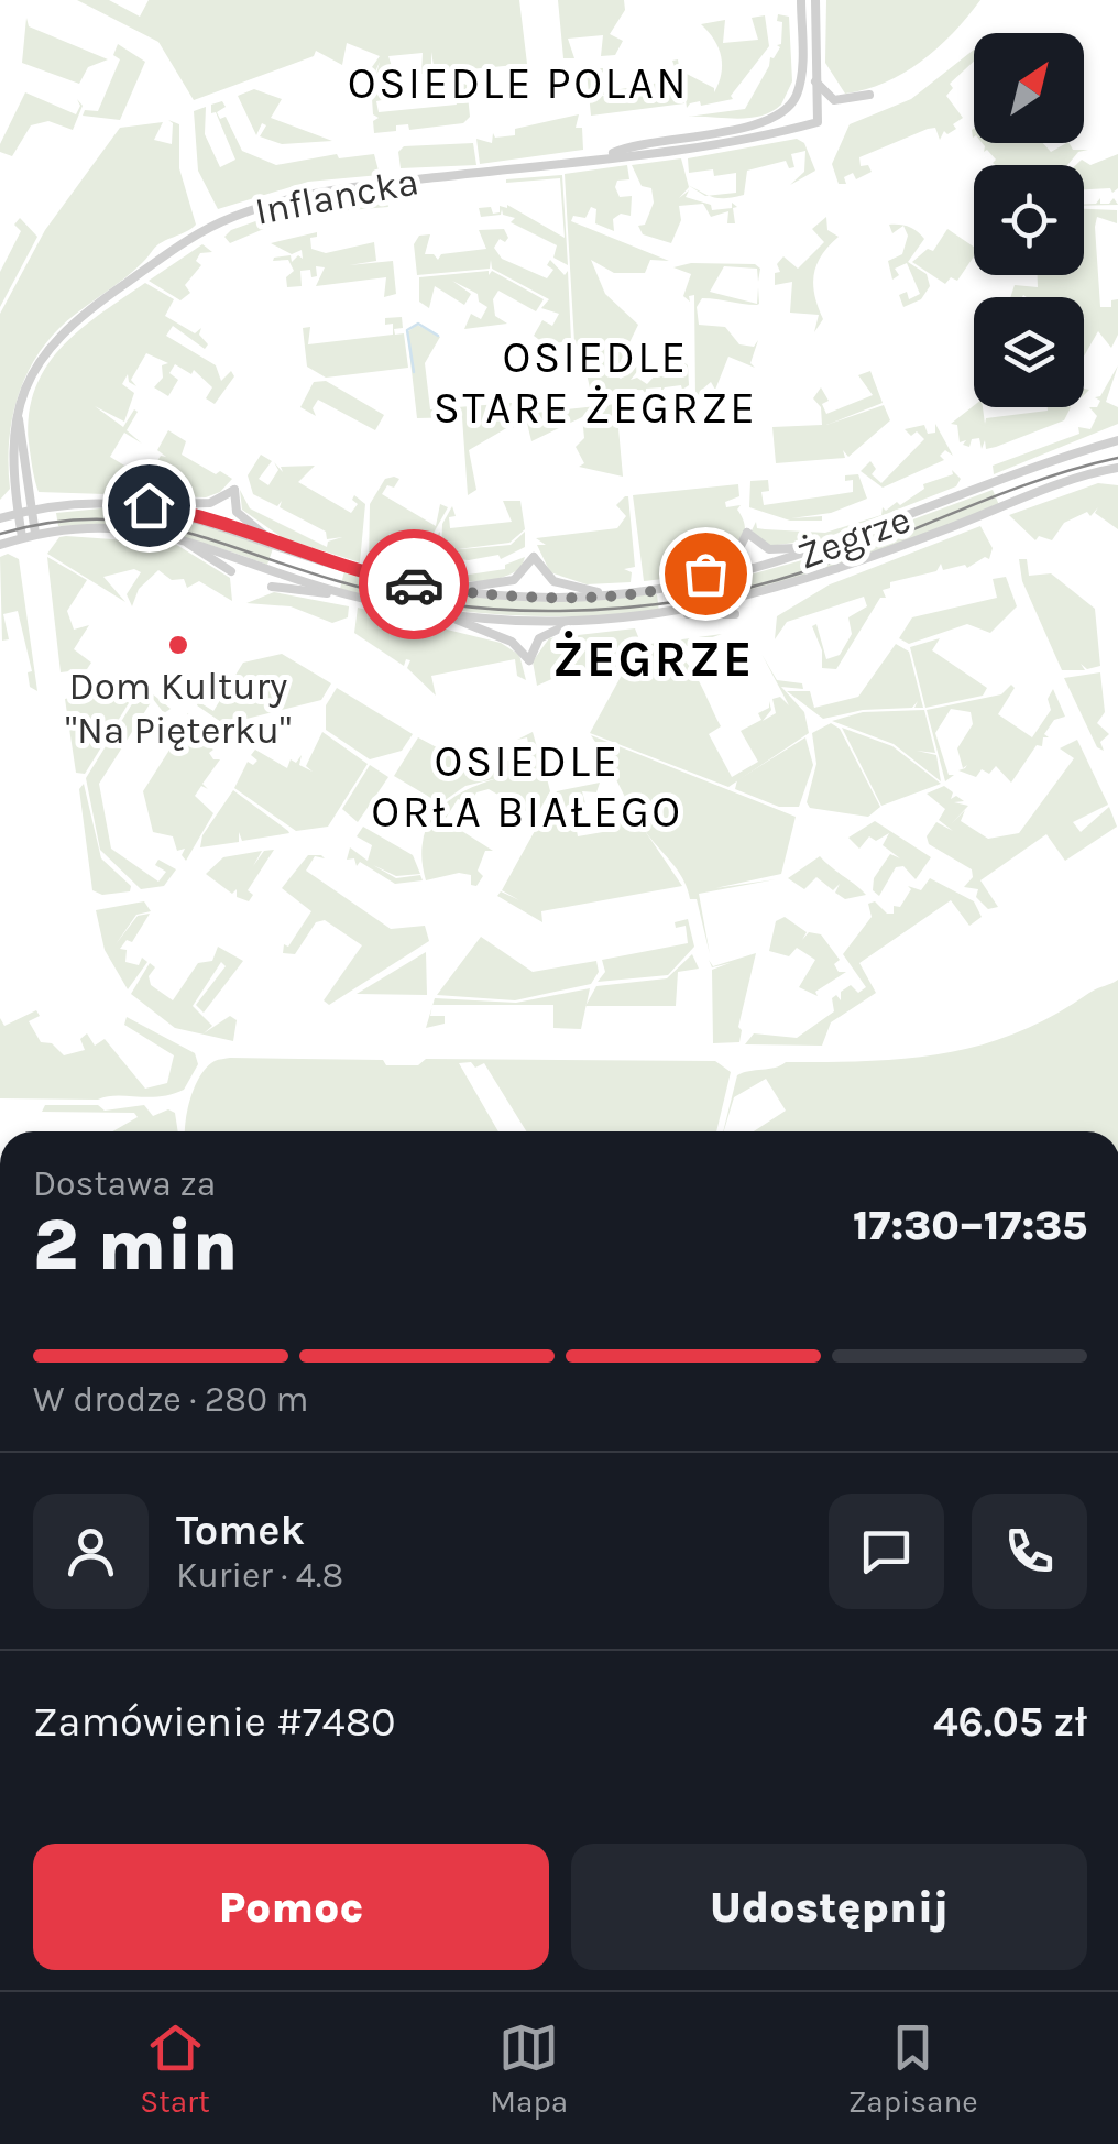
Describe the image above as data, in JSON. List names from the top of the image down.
{
  "streets": {
    "street": ["Inflancka", "Żegrze"]
  },
  "crossings": [
    ["Inflancka", "Żegrze"]
  ],
  "districts": [
    "OSIEDLE POLAN",
    "OSIEDLE STARE ŻEGRZE",
    "ŻEGRZE",
    "OSIEDLE ORŁA BIAŁEGO"
  ],
  "places": ["Dom Kultury \"Na Pięterku\""],
  "north": "top right",
  "page": {
    "heading": ["2 min", "Dostawa za", "17:30–17:35"],
    "panel": [
      "Tomek",
      "Kurier · 4.8",
      "Zamówienie #7480",
      "46.05 zł"
    ],
    "bar": "W drodze · 280 m",
    "buttons": ["Pomoc", "Udostępnij"],
    "tabs": ["Start", "Mapa", "Zapisane"]
  }
}
